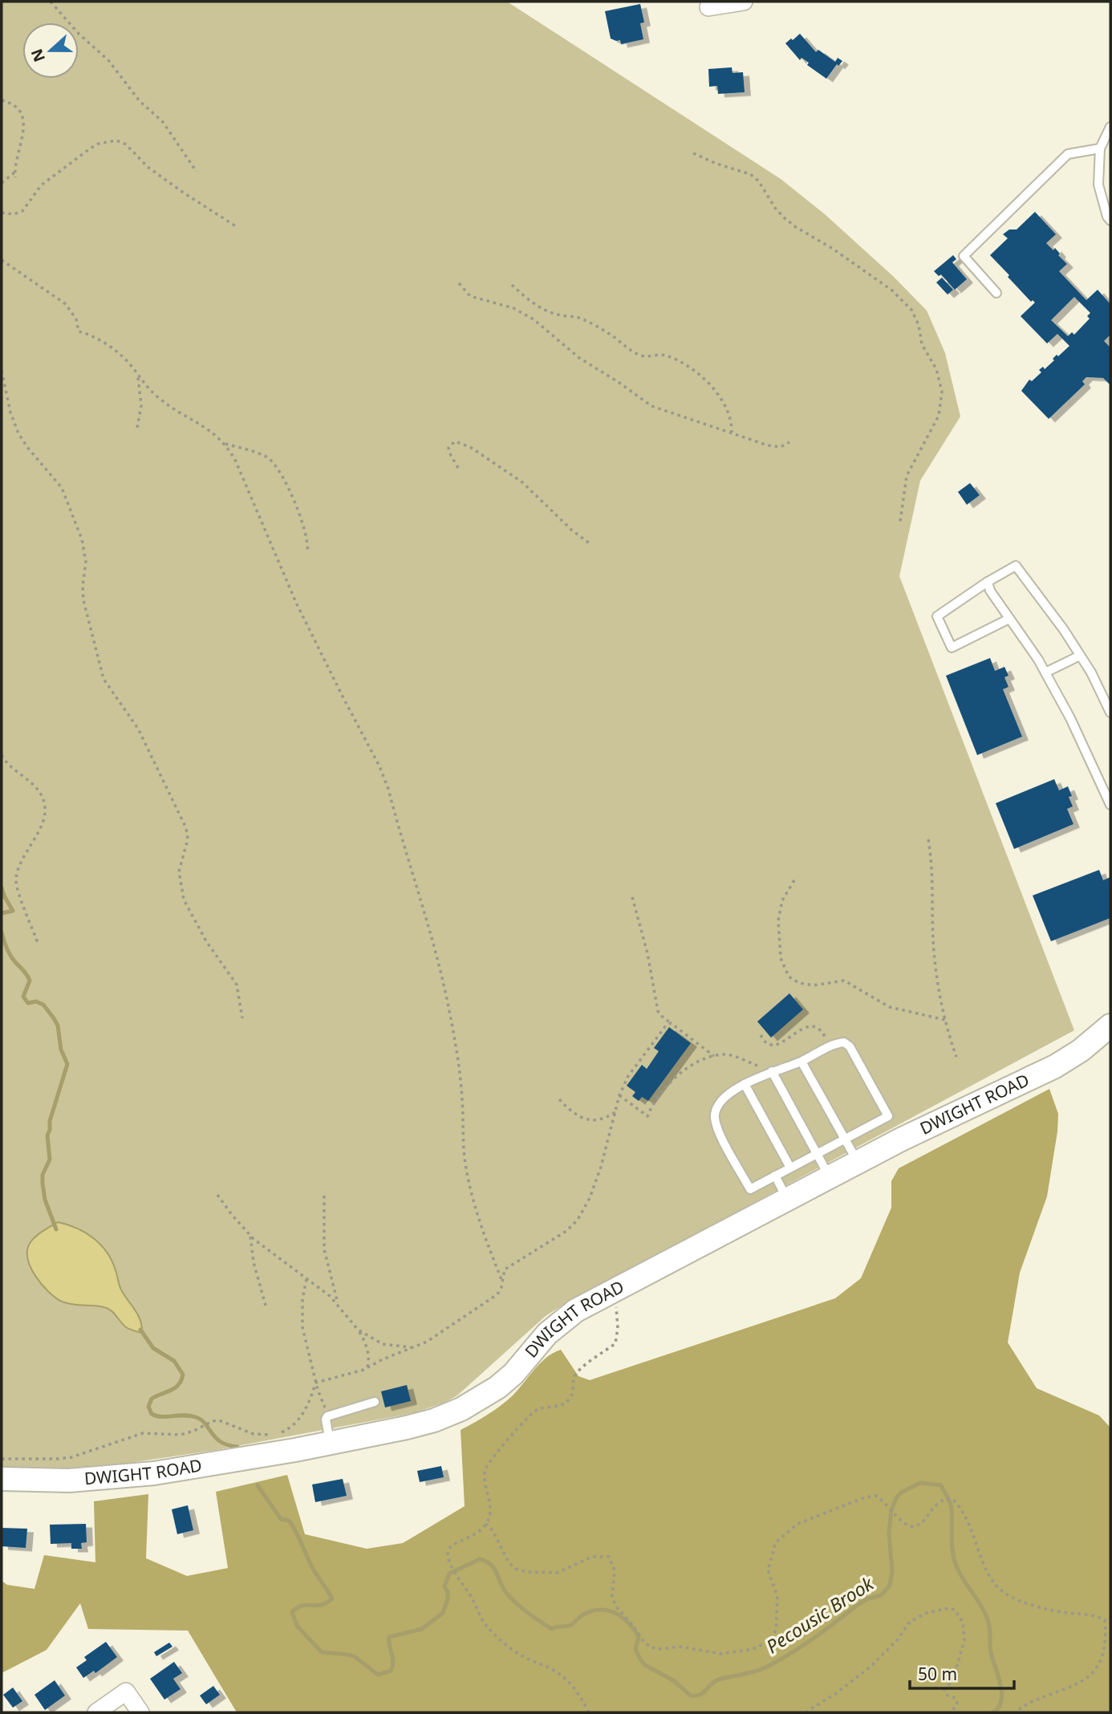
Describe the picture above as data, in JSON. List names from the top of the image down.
{
  "streets": {
    "main road": ["DWIGHT ROAD"]
  },
  "water": ["Pecousic Brook"],
  "scale_bar": "50 m",
  "north": "left"
}
